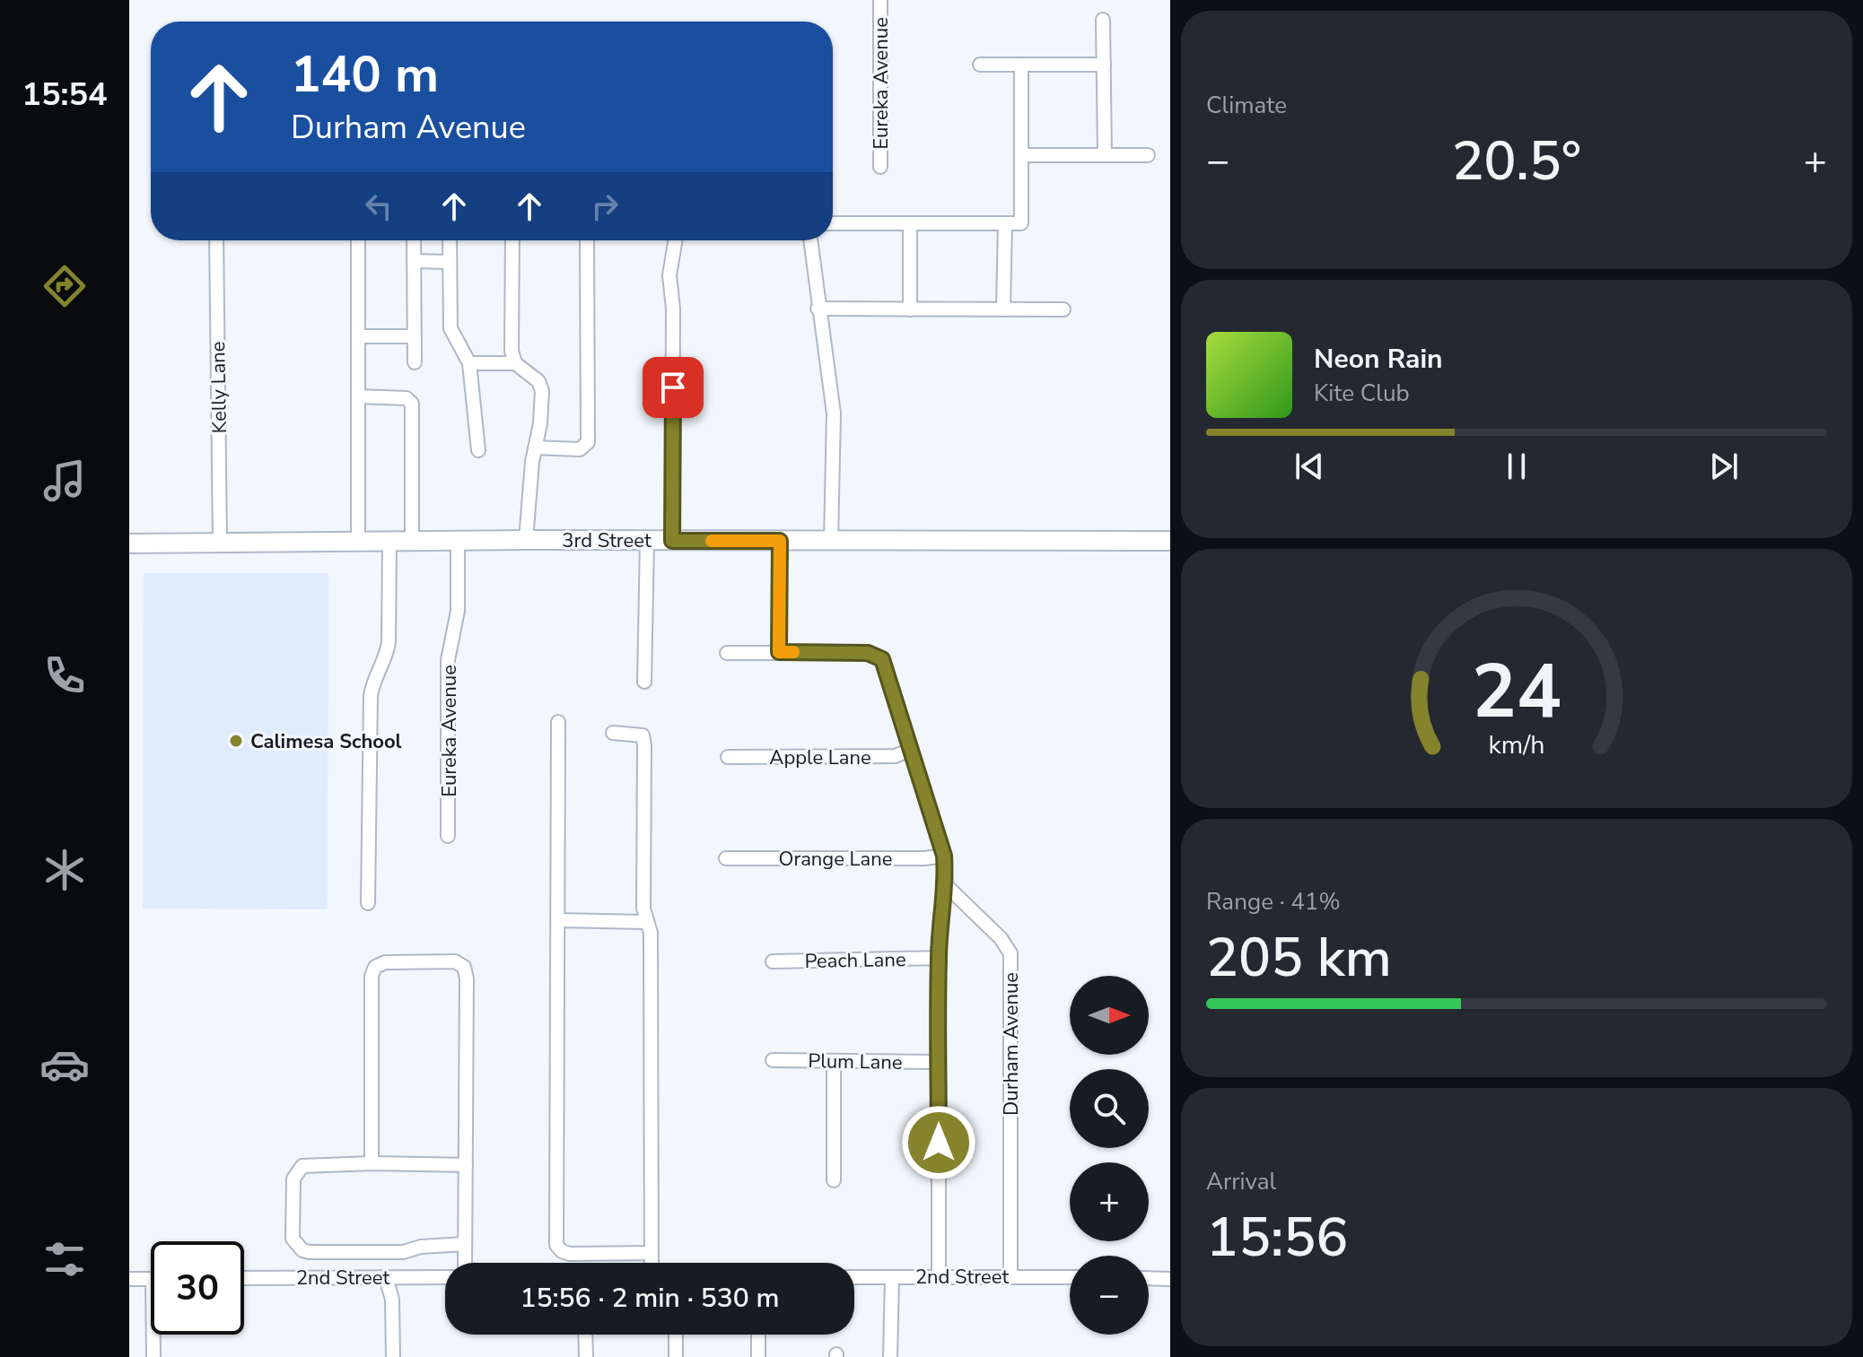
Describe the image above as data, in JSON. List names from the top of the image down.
{
  "streets": {
    "street": [
      "Eureka Avenue",
      "Kelly Lane",
      "3rd Street",
      "Apple Lane",
      "Orange Lane",
      "Peach Lane",
      "Durham Avenue",
      "Plum Lane",
      "2nd Street"
    ]
  },
  "crossings": [
    ["Eureka Avenue", "3rd Street"],
    ["Kelly Lane", "3rd Street"],
    ["Durham Avenue", "2nd Street"]
  ],
  "places": ["Calimesa School"],
  "north": "right",
  "page": {
    "tabs": "15:54",
    "tile": [
      "Climate",
      ["Range · 41%", "205 km"],
      ["Arrival", "15:56"]
    ],
    "turn": ["140 m", "Durham Avenue"],
    "heat": ["−", "20.5°", "+"],
    "song": ["Neon Rain", "Kite Club"],
    "map_buttons": ["+", "−"],
    "limit": "30",
    "trip": "15:56 · 2 min · 530 m",
    "gauge": ["24", "km/h"]
  }
}
